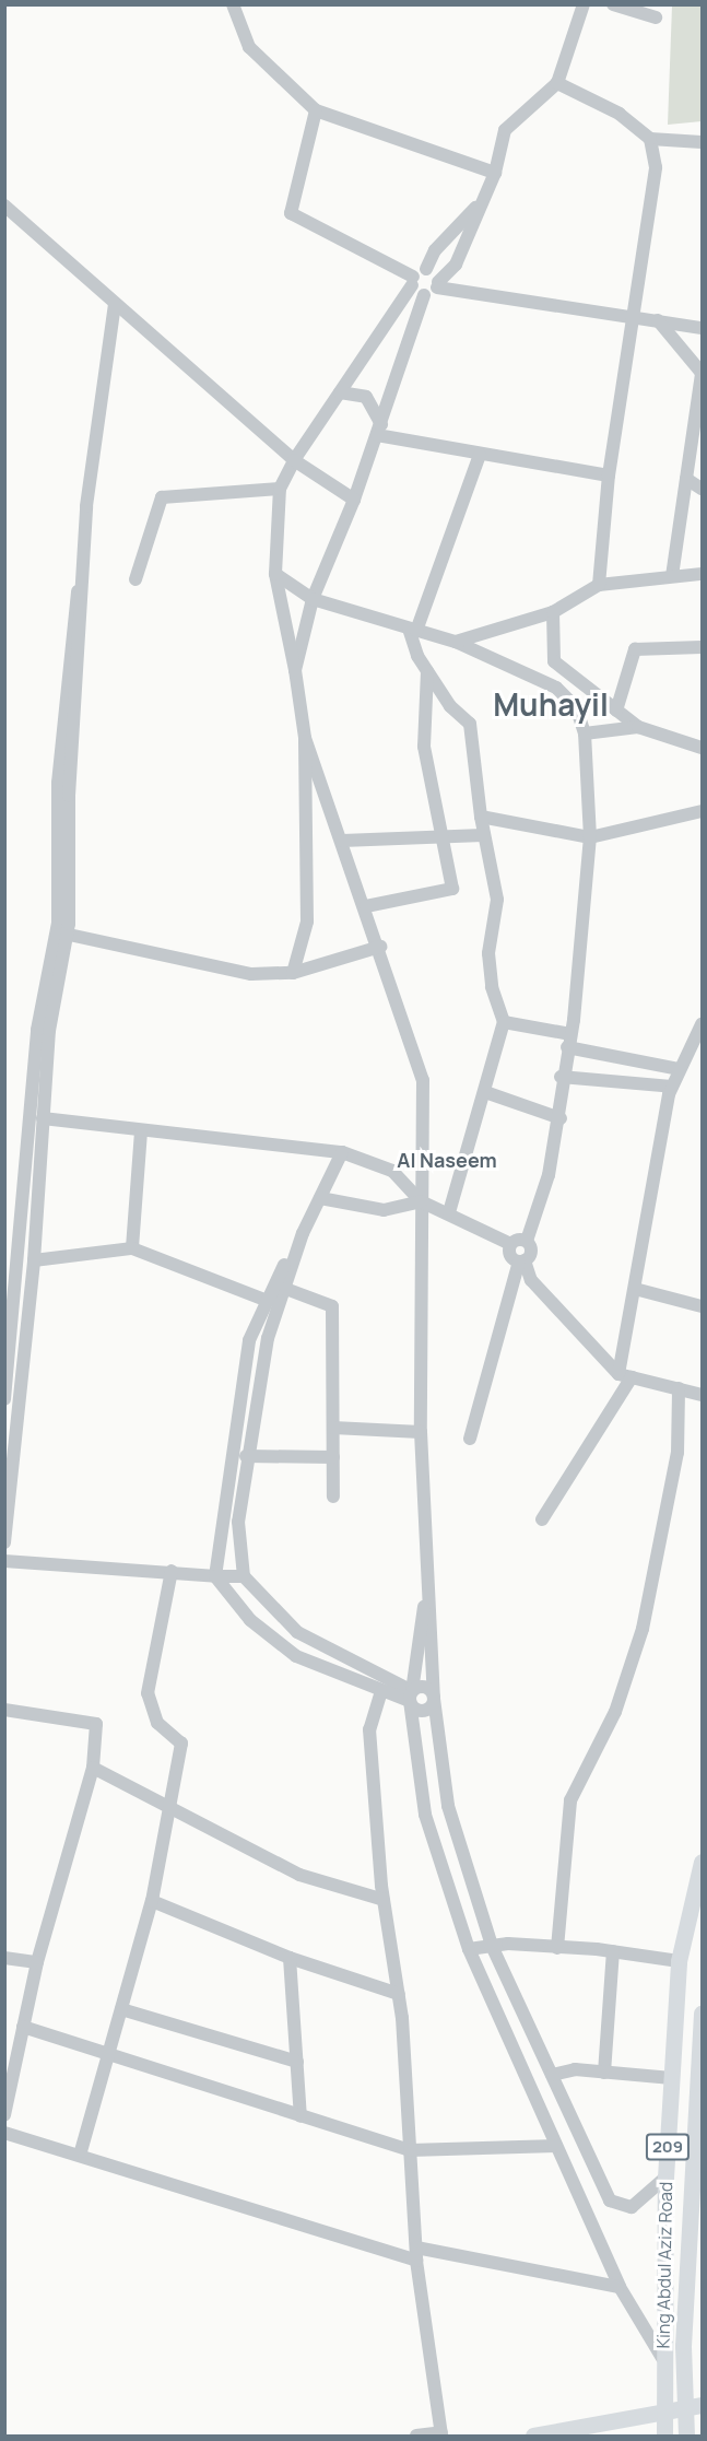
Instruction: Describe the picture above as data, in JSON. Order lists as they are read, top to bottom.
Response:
{
  "streets": {
    "main road": ["209", "King Abdul Aziz Road"]
  },
  "districts": ["Muhayil", "Al Naseem"]
}
